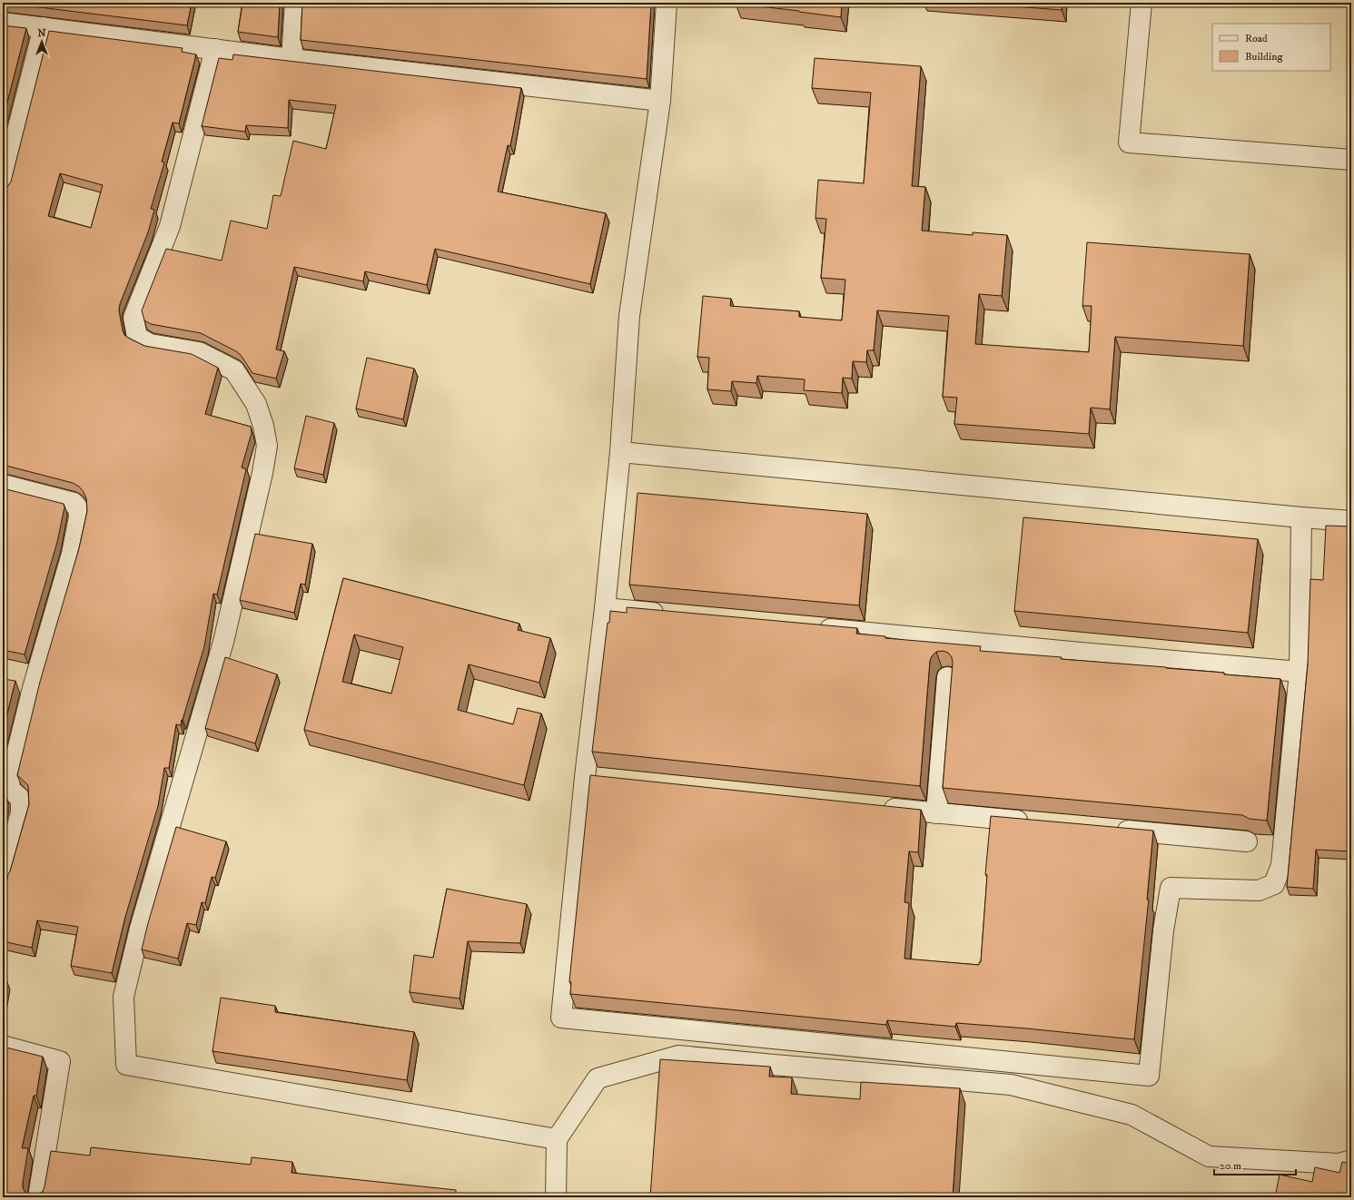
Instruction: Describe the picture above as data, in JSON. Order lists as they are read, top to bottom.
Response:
{
  "legend": ["Road", "Building"],
  "scale_bar": "20 m",
  "north": "top"
}
